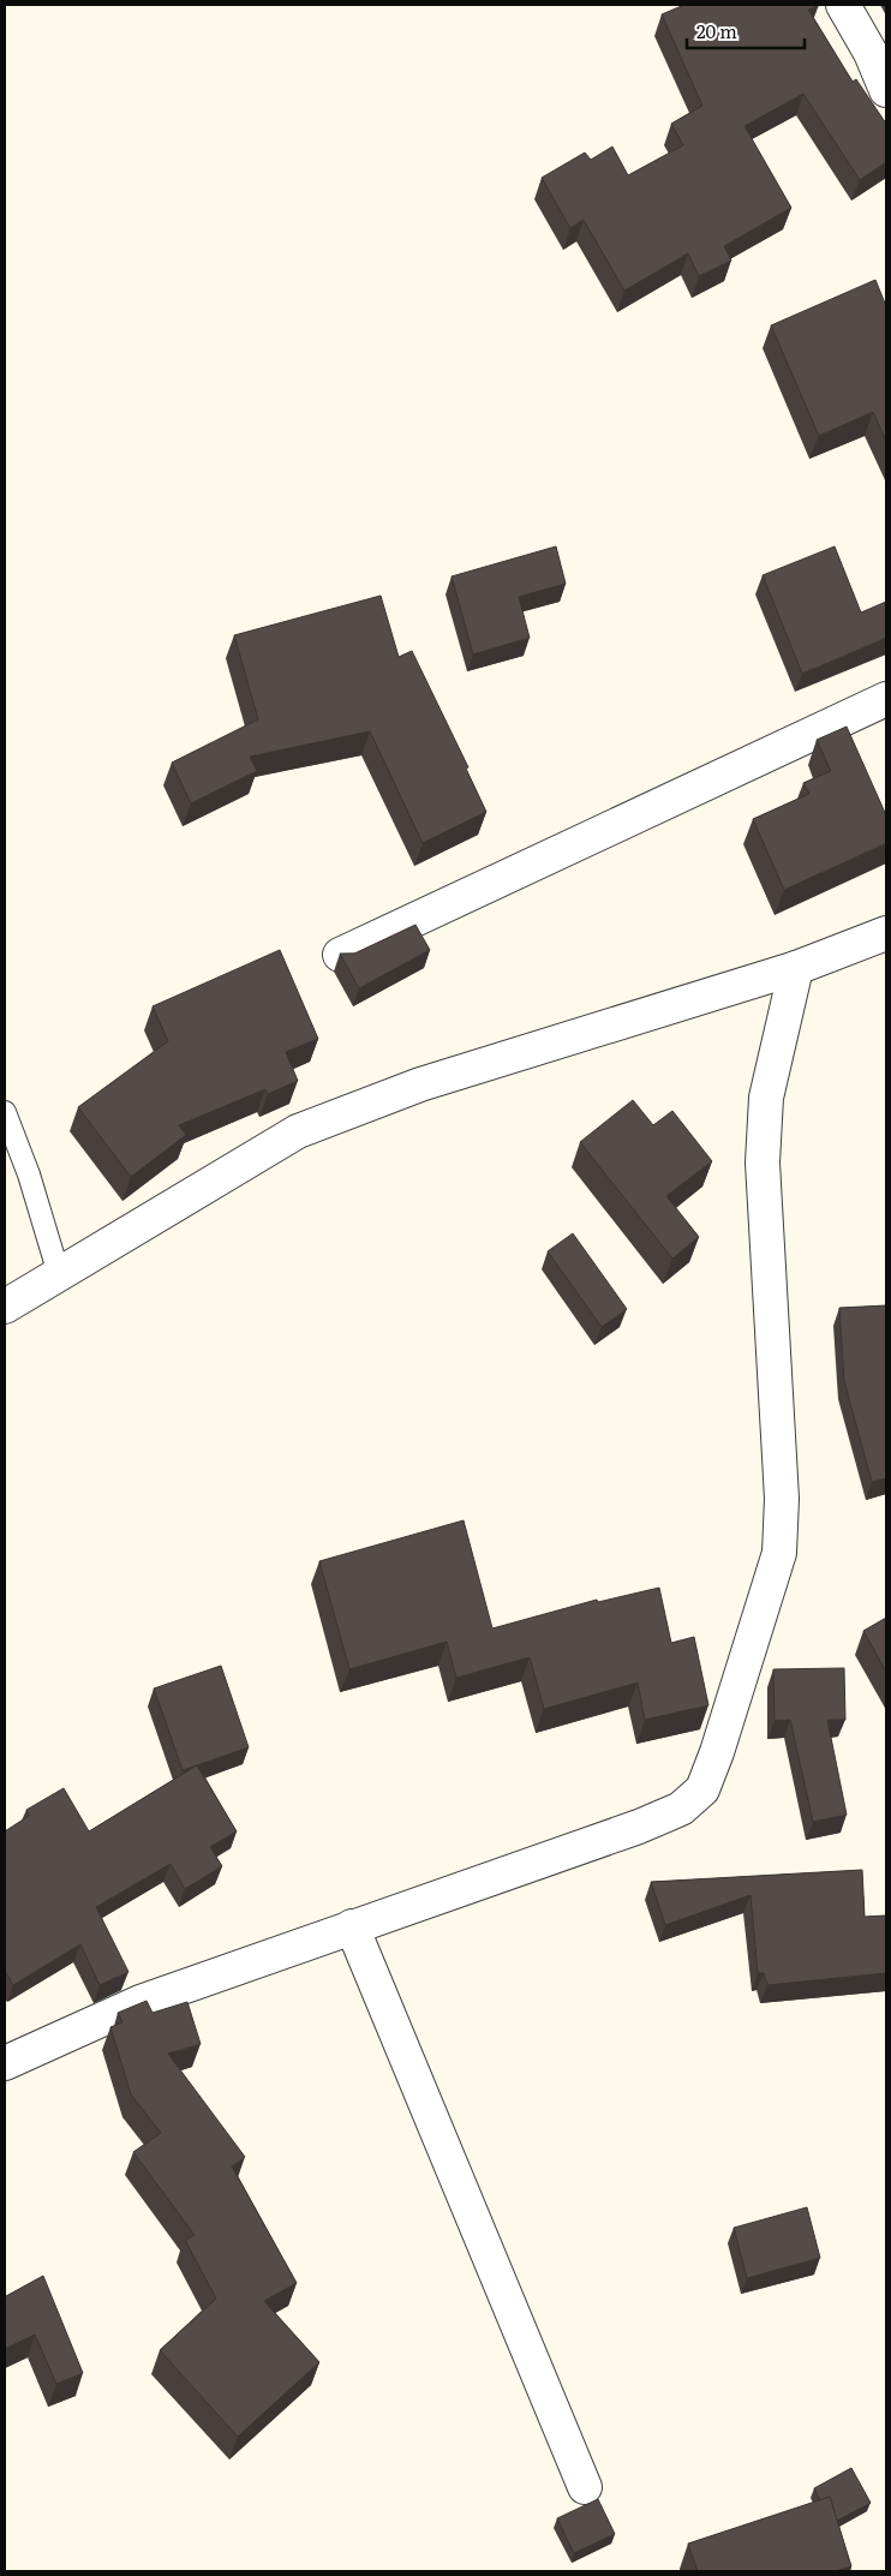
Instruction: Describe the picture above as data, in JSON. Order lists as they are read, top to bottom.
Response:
{
  "scale_bar": "20 m"
}
